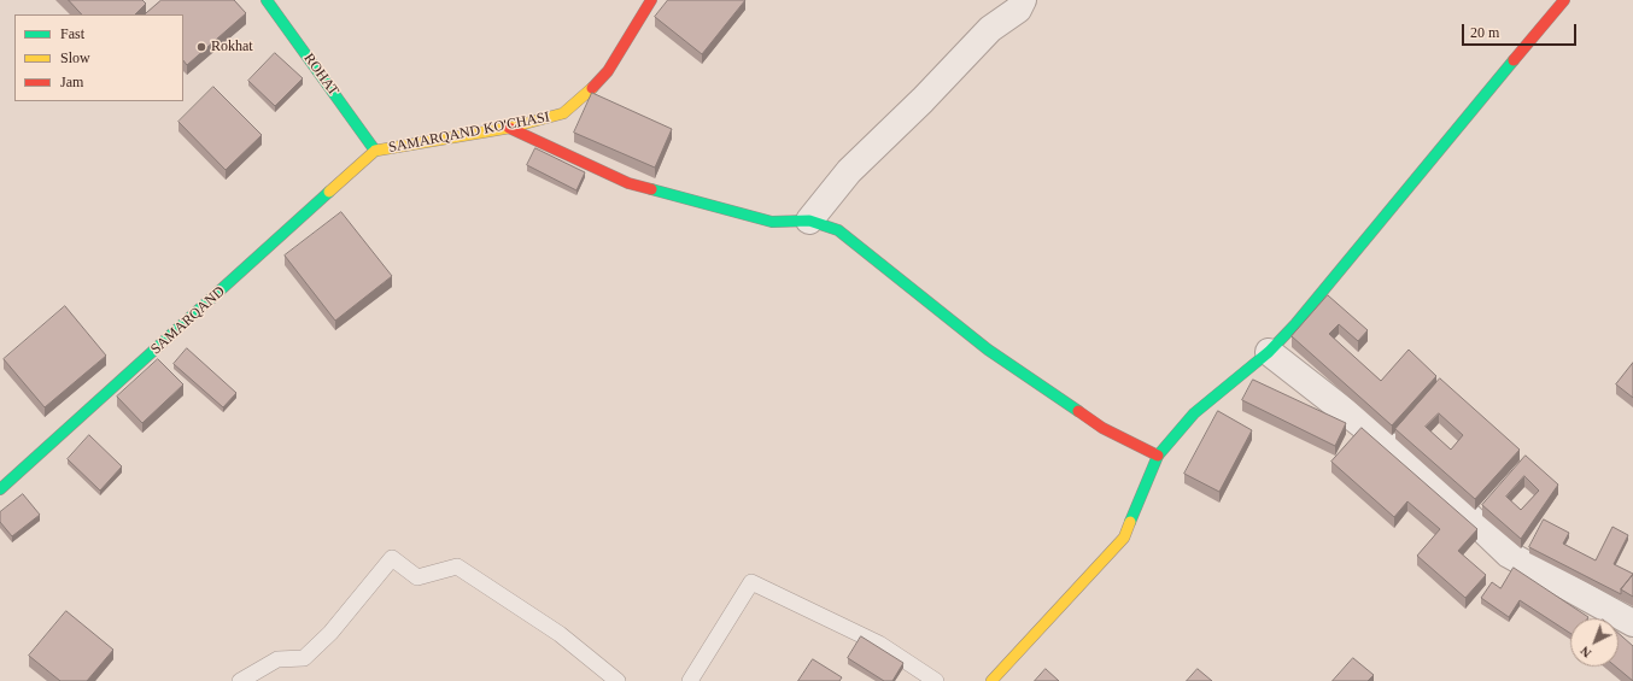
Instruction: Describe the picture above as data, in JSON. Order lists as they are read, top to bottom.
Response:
{
  "streets": {
    "street": ["ROHAT", "SAMARQAND KO'CHASI", "SAMARQAND"]
  },
  "crossings": [
    ["ROHAT", "SAMARQAND KO'CHASI"],
    ["ROHAT", "SAMARQAND"],
    ["SAMARQAND KO'CHASI", "SAMARQAND"]
  ],
  "places": ["Rokhat"],
  "legend": ["Fast", "Slow", "Jam"],
  "scale_bar": "20 m",
  "north": "bottom left"
}
